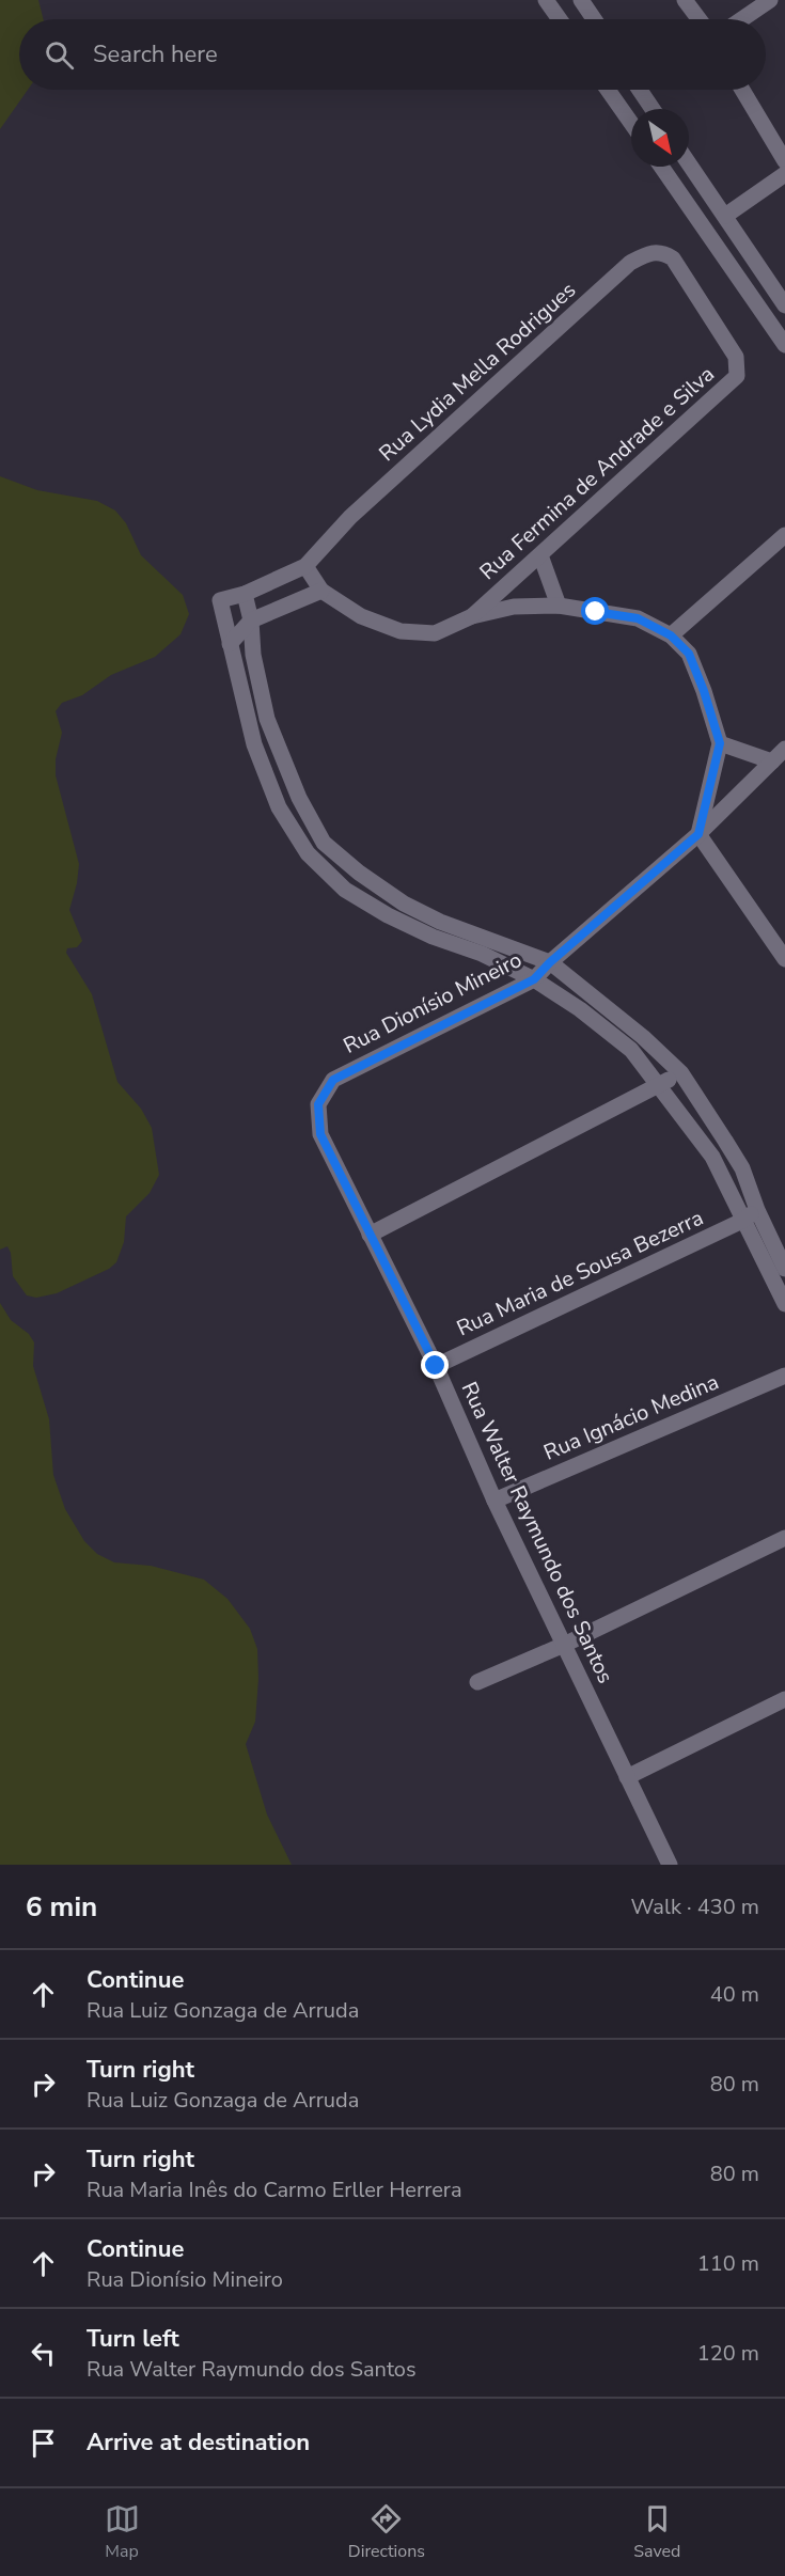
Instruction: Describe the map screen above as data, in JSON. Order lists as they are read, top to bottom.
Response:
{
  "streets": {
    "street": [
      "Rua Lydia Mella Rodrigues",
      "Rua Fermina de Andrade e Silva",
      "Rua Dionísio Mineiro",
      "Rua Maria de Sousa Bezerra",
      "Rua Ignácio Medina",
      "Rua Walter Raymundo dos Santos"
    ]
  },
  "crossings": [
    ["Rua Lydia Mella Rodrigues", "Rua Fermina de Andrade e Silva"],
    ["Rua Dionísio Mineiro", "Rua Walter Raymundo dos Santos"],
    ["Rua Maria de Sousa Bezerra", "Rua Walter Raymundo dos Santos"],
    ["Rua Ignácio Medina", "Rua Walter Raymundo dos Santos"]
  ],
  "north": "bottom right",
  "page": {
    "search": "Search here",
    "heading": ["6 min", "Walk · 430 m"],
    "list": [
      ["Continue", "Rua Luiz Gonzaga de Arruda", "40 m"],
      ["Turn right", "Rua Luiz Gonzaga de Arruda", "80 m"],
      ["Turn right", "Rua Maria Inês do Carmo Erller Herrera", "80 m"],
      ["Continue", "Rua Dionísio Mineiro", "110 m"],
      ["Turn left", "Rua Walter Raymundo dos Santos", "120 m"],
      "Arrive at destination"
    ],
    "nav": ["Map", "Directions", "Saved"]
  }
}
